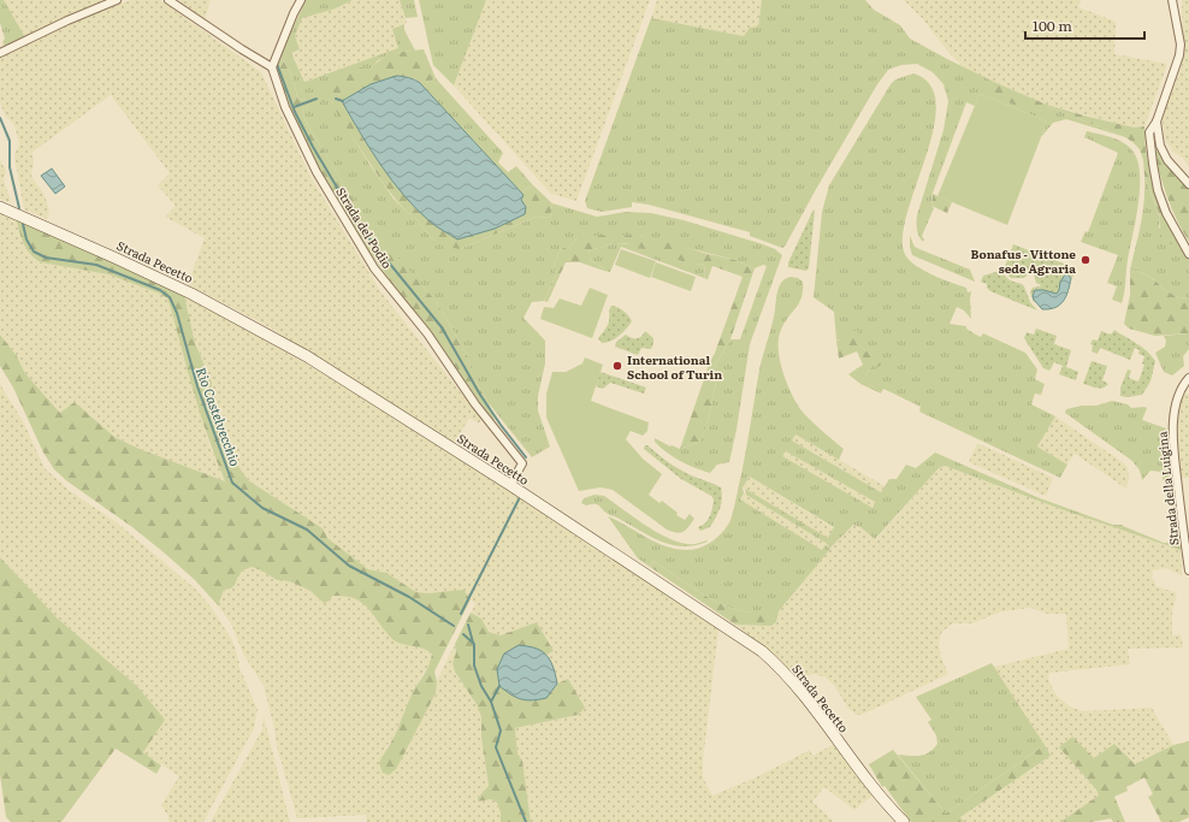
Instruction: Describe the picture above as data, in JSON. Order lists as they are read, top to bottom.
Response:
{
  "streets": {
    "main road": ["Strada Pecetto"],
    "street": ["Strada del Podio", "Strada della Luigina"]
  },
  "crossings": [
    ["Strada del Podio", "Strada Pecetto"]
  ],
  "water": ["Rio Castelvecchio"],
  "places": ["Bonafus - Vittone sede Agraria", "International School of Turin"],
  "scale_bar": "100 m"
}
